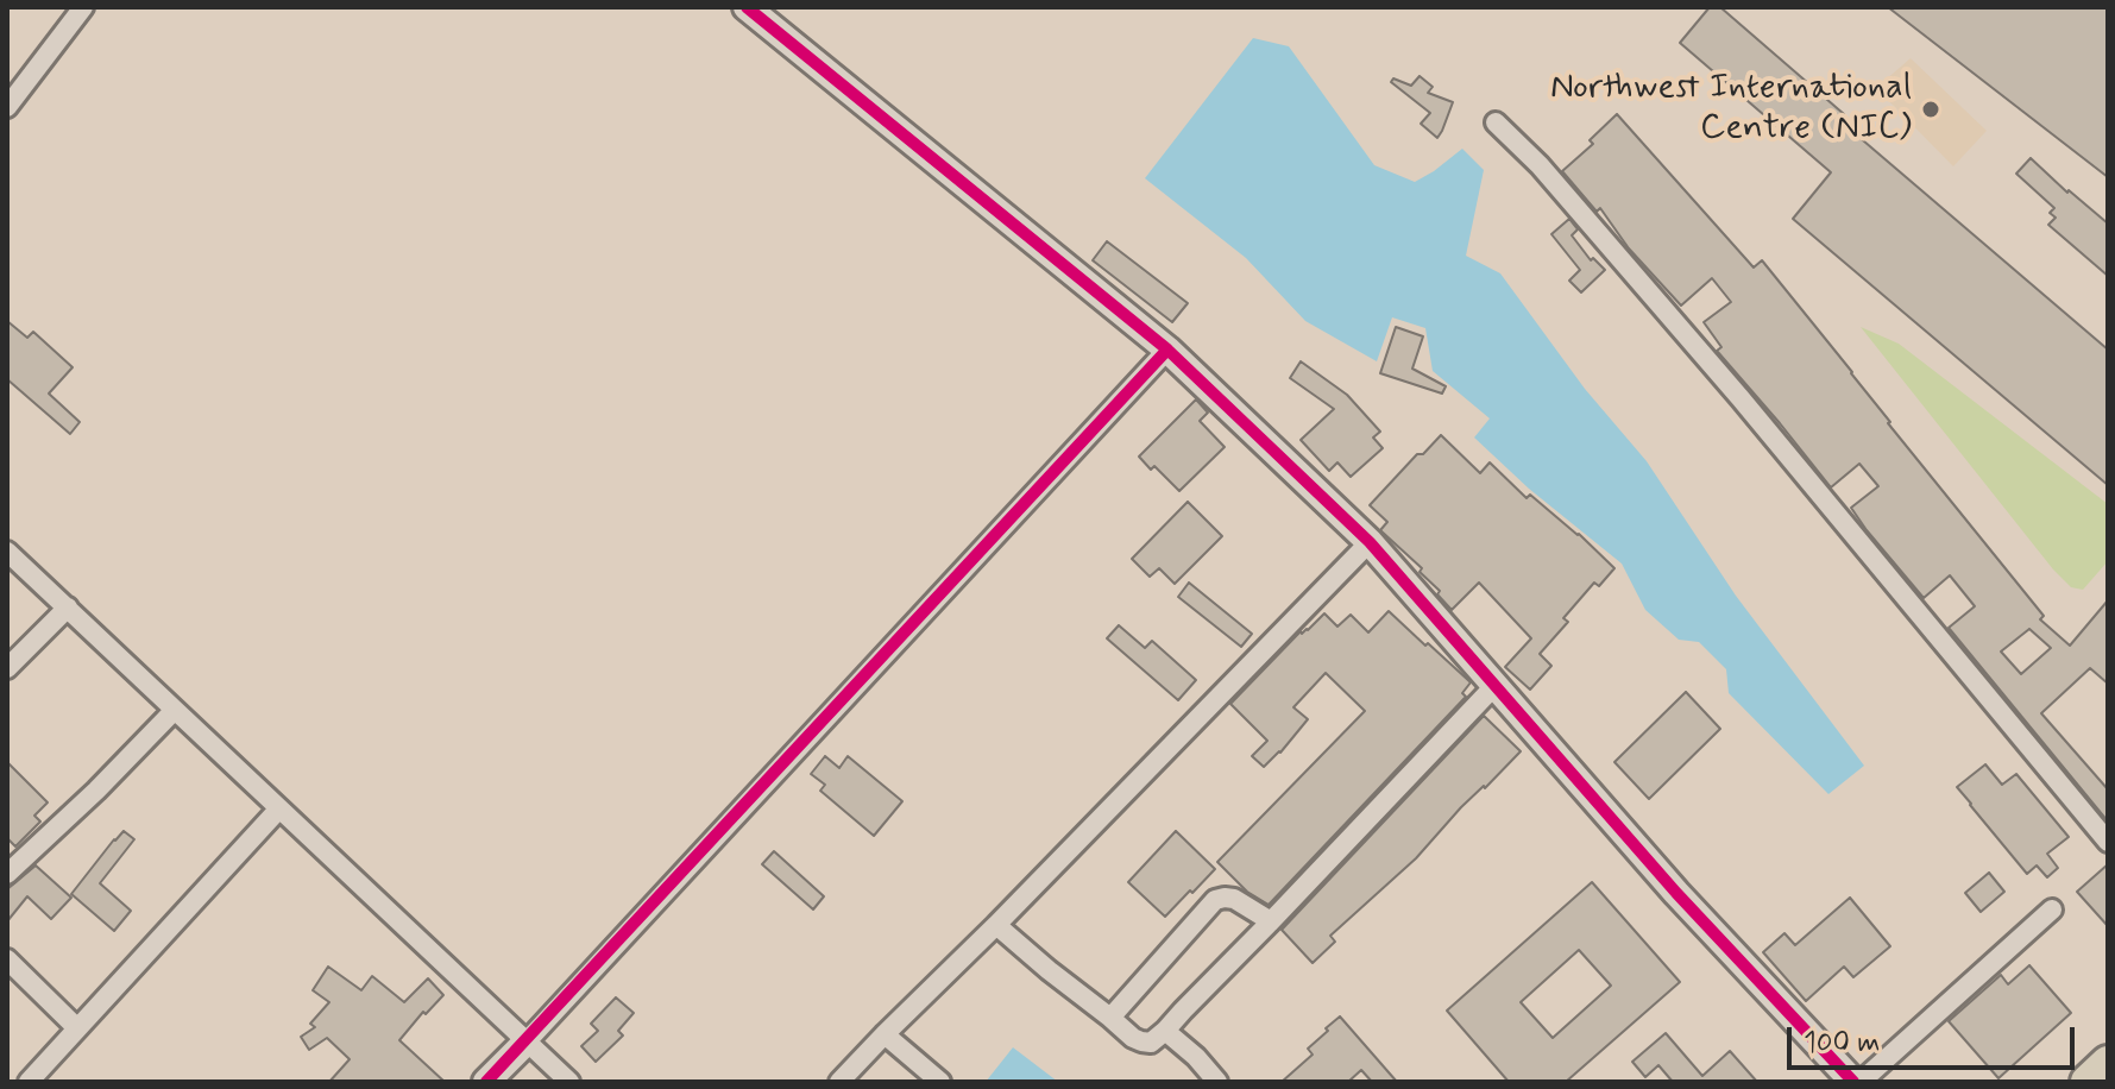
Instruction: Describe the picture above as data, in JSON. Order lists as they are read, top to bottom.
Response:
{
  "places": ["Northwest International Centre (NIC)"],
  "scale_bar": "100 m"
}
